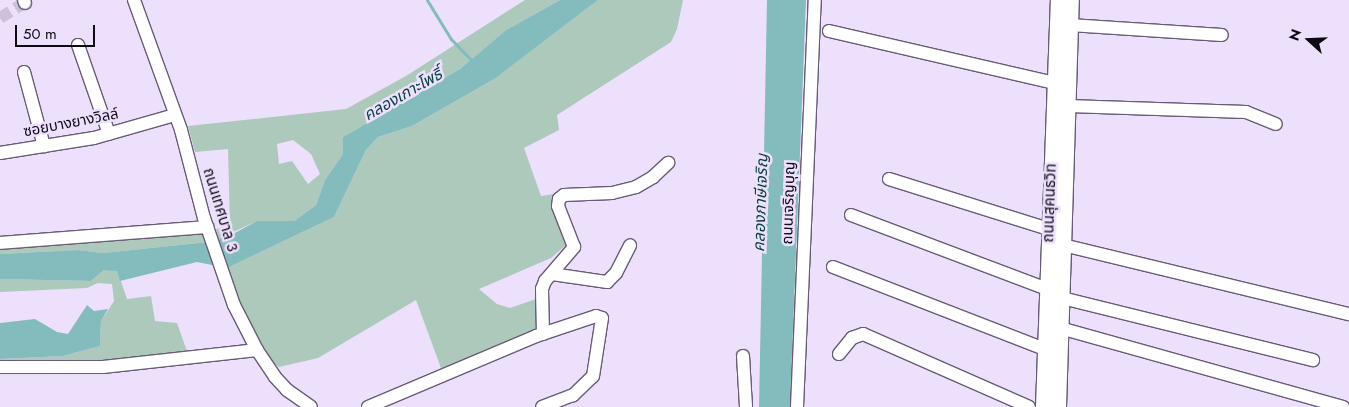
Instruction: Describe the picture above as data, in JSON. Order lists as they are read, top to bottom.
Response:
{
  "streets": {
    "main road": ["ถนนสุคนธวิท"],
    "street": ["ซอยบางยางวิลล์", "ถนนเจริญบุญ", "ถนนเทศบาล 3"]
  },
  "crossings": [
    ["ซอยบางยางวิลล์", "ถนนเทศบาล 3"]
  ],
  "water": ["คลองเกาะโพธิ์", "คลองภาษีเจริญ"],
  "scale_bar": "50 m",
  "north": "left"
}
